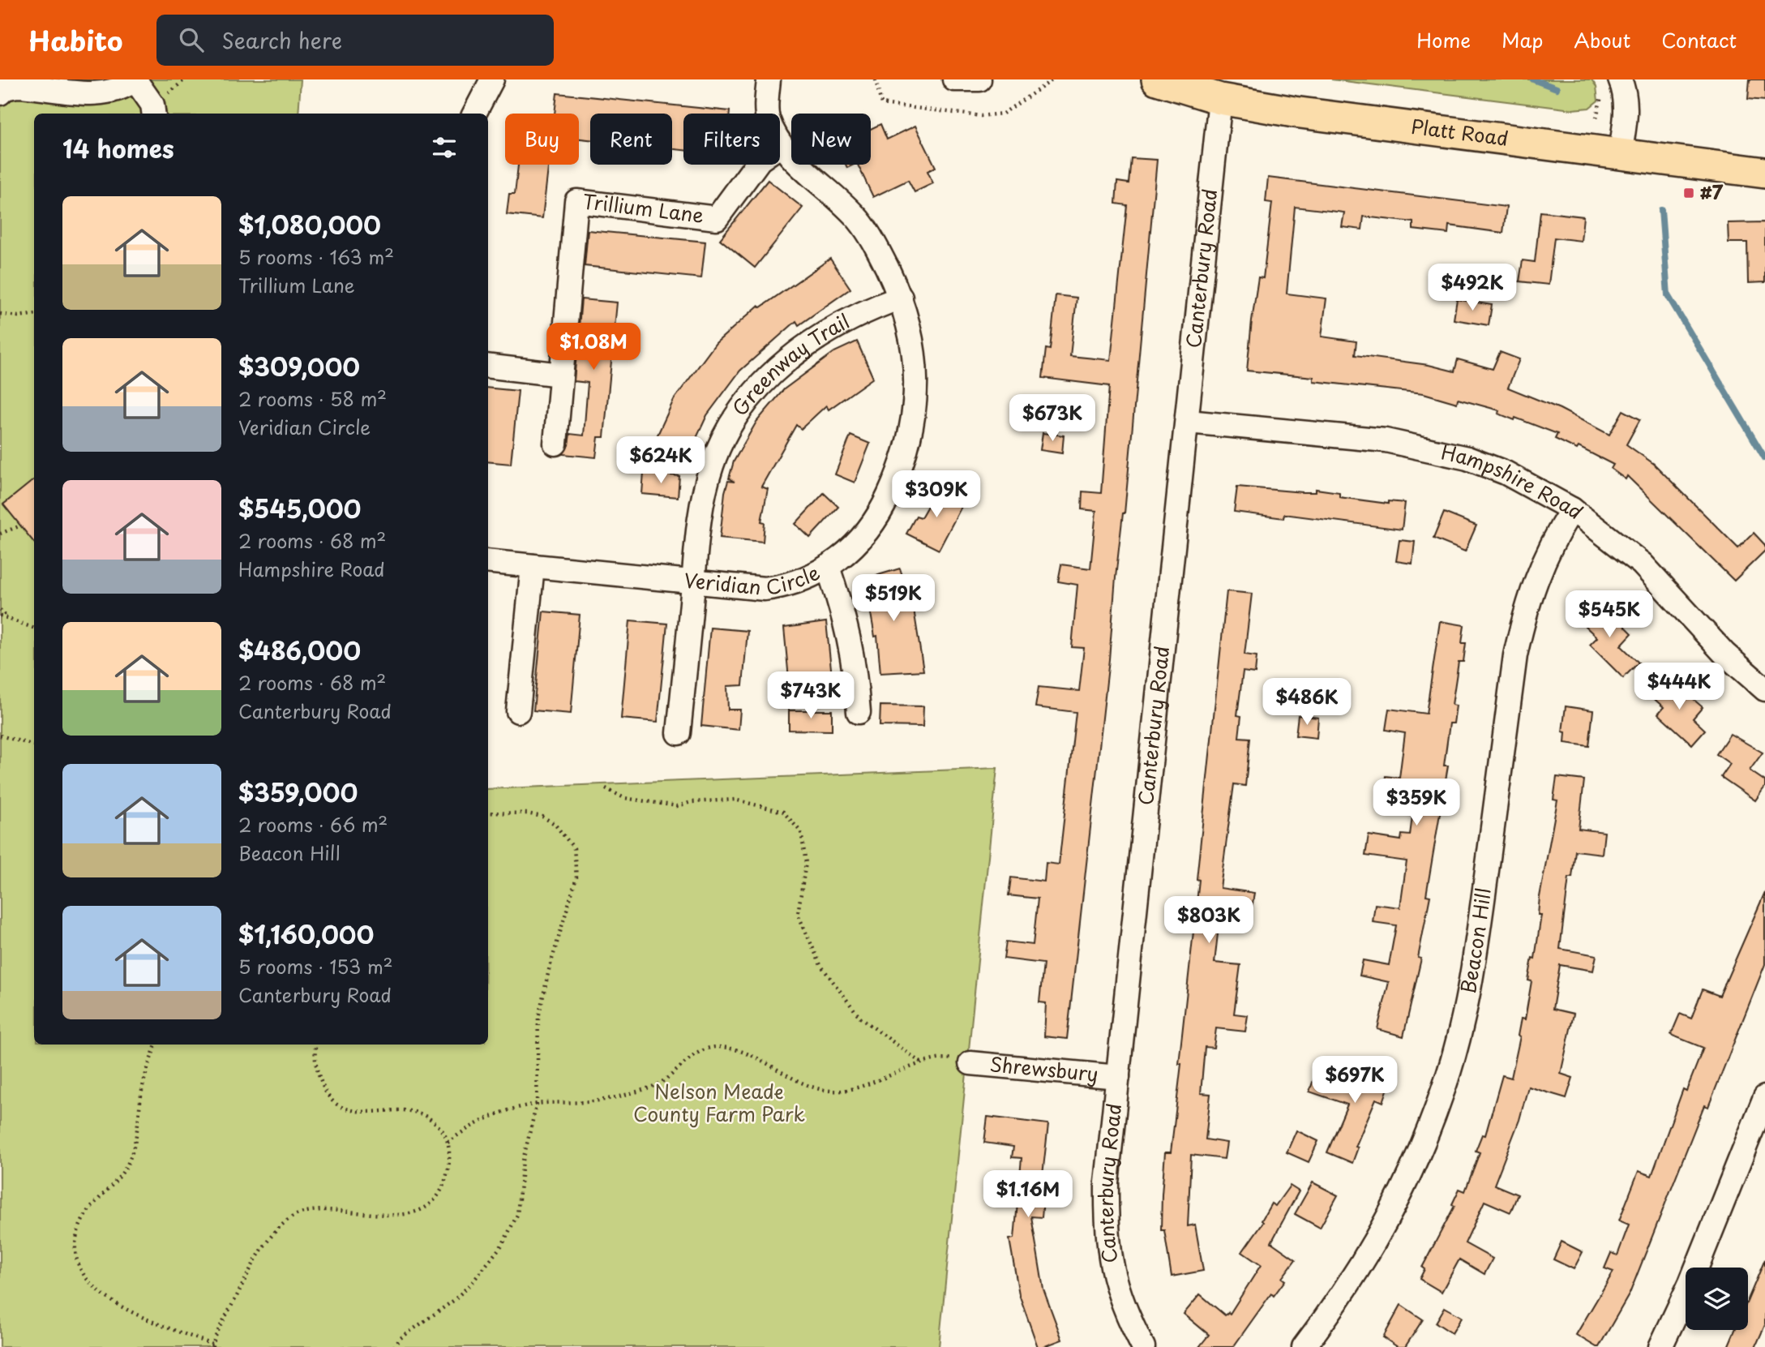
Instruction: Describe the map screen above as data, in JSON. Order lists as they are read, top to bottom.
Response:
{
  "streets": {
    "main road": ["Platt Road"],
    "street": [
      "Trillium Lane",
      "Canterbury Road",
      "Greenway Trail",
      "Hampshire Road",
      "Veridian Circle",
      "Beacon Hill",
      "Shrewsbury"
    ]
  },
  "crossings": [
    ["Platt Road", "Canterbury Road"],
    ["Trillium Lane", "Veridian Circle"],
    ["Canterbury Road", "Hampshire Road"],
    ["Canterbury Road", "Shrewsbury"],
    ["Greenway Trail", "Veridian Circle"],
    ["Hampshire Road", "Beacon Hill"]
  ],
  "parks": ["Nelson Meade County Farm Park"],
  "places": {
    "transit": ["#7"]
  },
  "page": {
    "header": "Habito",
    "search": "Search here",
    "nav": [
      "Home",
      "Map",
      "About",
      "Contact"
    ],
    "chip": [
      "Buy",
      "Rent",
      "Filters",
      "New"
    ],
    "heading": "14 homes",
    "list": [
      {
        "name": "$1,080,000",
        "note": "5 rooms · 163 m² · Trillium Lane"
      },
      {
        "name": "$309,000",
        "note": "2 rooms · 58 m² · Veridian Circle"
      },
      {
        "name": "$545,000",
        "note": "2 rooms · 68 m² · Hampshire Road"
      },
      {
        "name": "$486,000",
        "note": "2 rooms · 68 m² · Canterbury Road"
      },
      {
        "name": "$359,000",
        "note": "2 rooms · 66 m² · Beacon Hill"
      },
      {
        "name": "$1,160,000",
        "note": "5 rooms · 153 m² · Canterbury Road"
      }
    ],
    "price": [
      "$492K",
      "$1.08M",
      "$673K",
      "$624K",
      "$309K",
      "$519K",
      "$545K",
      "$444K",
      "$743K",
      "$486K",
      "$359K",
      "$803K",
      "$697K",
      "$1.16M"
    ]
  }
}
